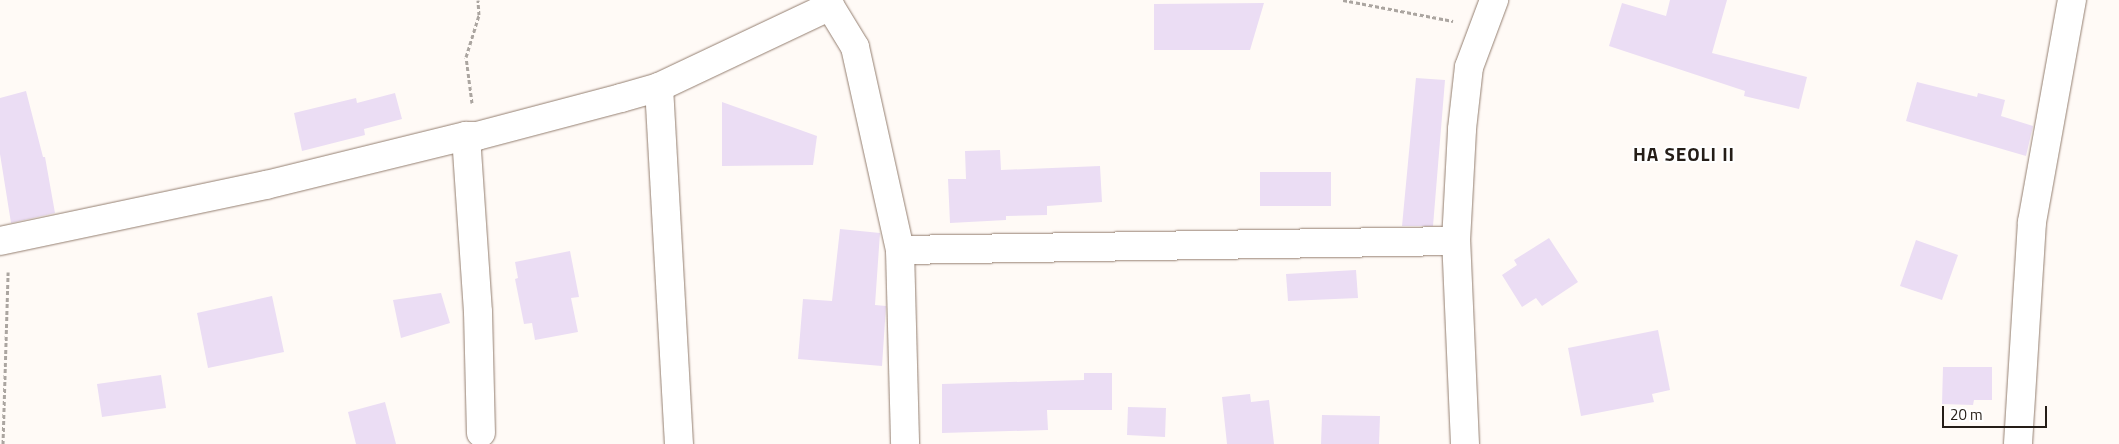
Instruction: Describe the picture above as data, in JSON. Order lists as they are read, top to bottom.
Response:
{
  "districts": ["HA SEOLI II"],
  "scale_bar": "20 m"
}
